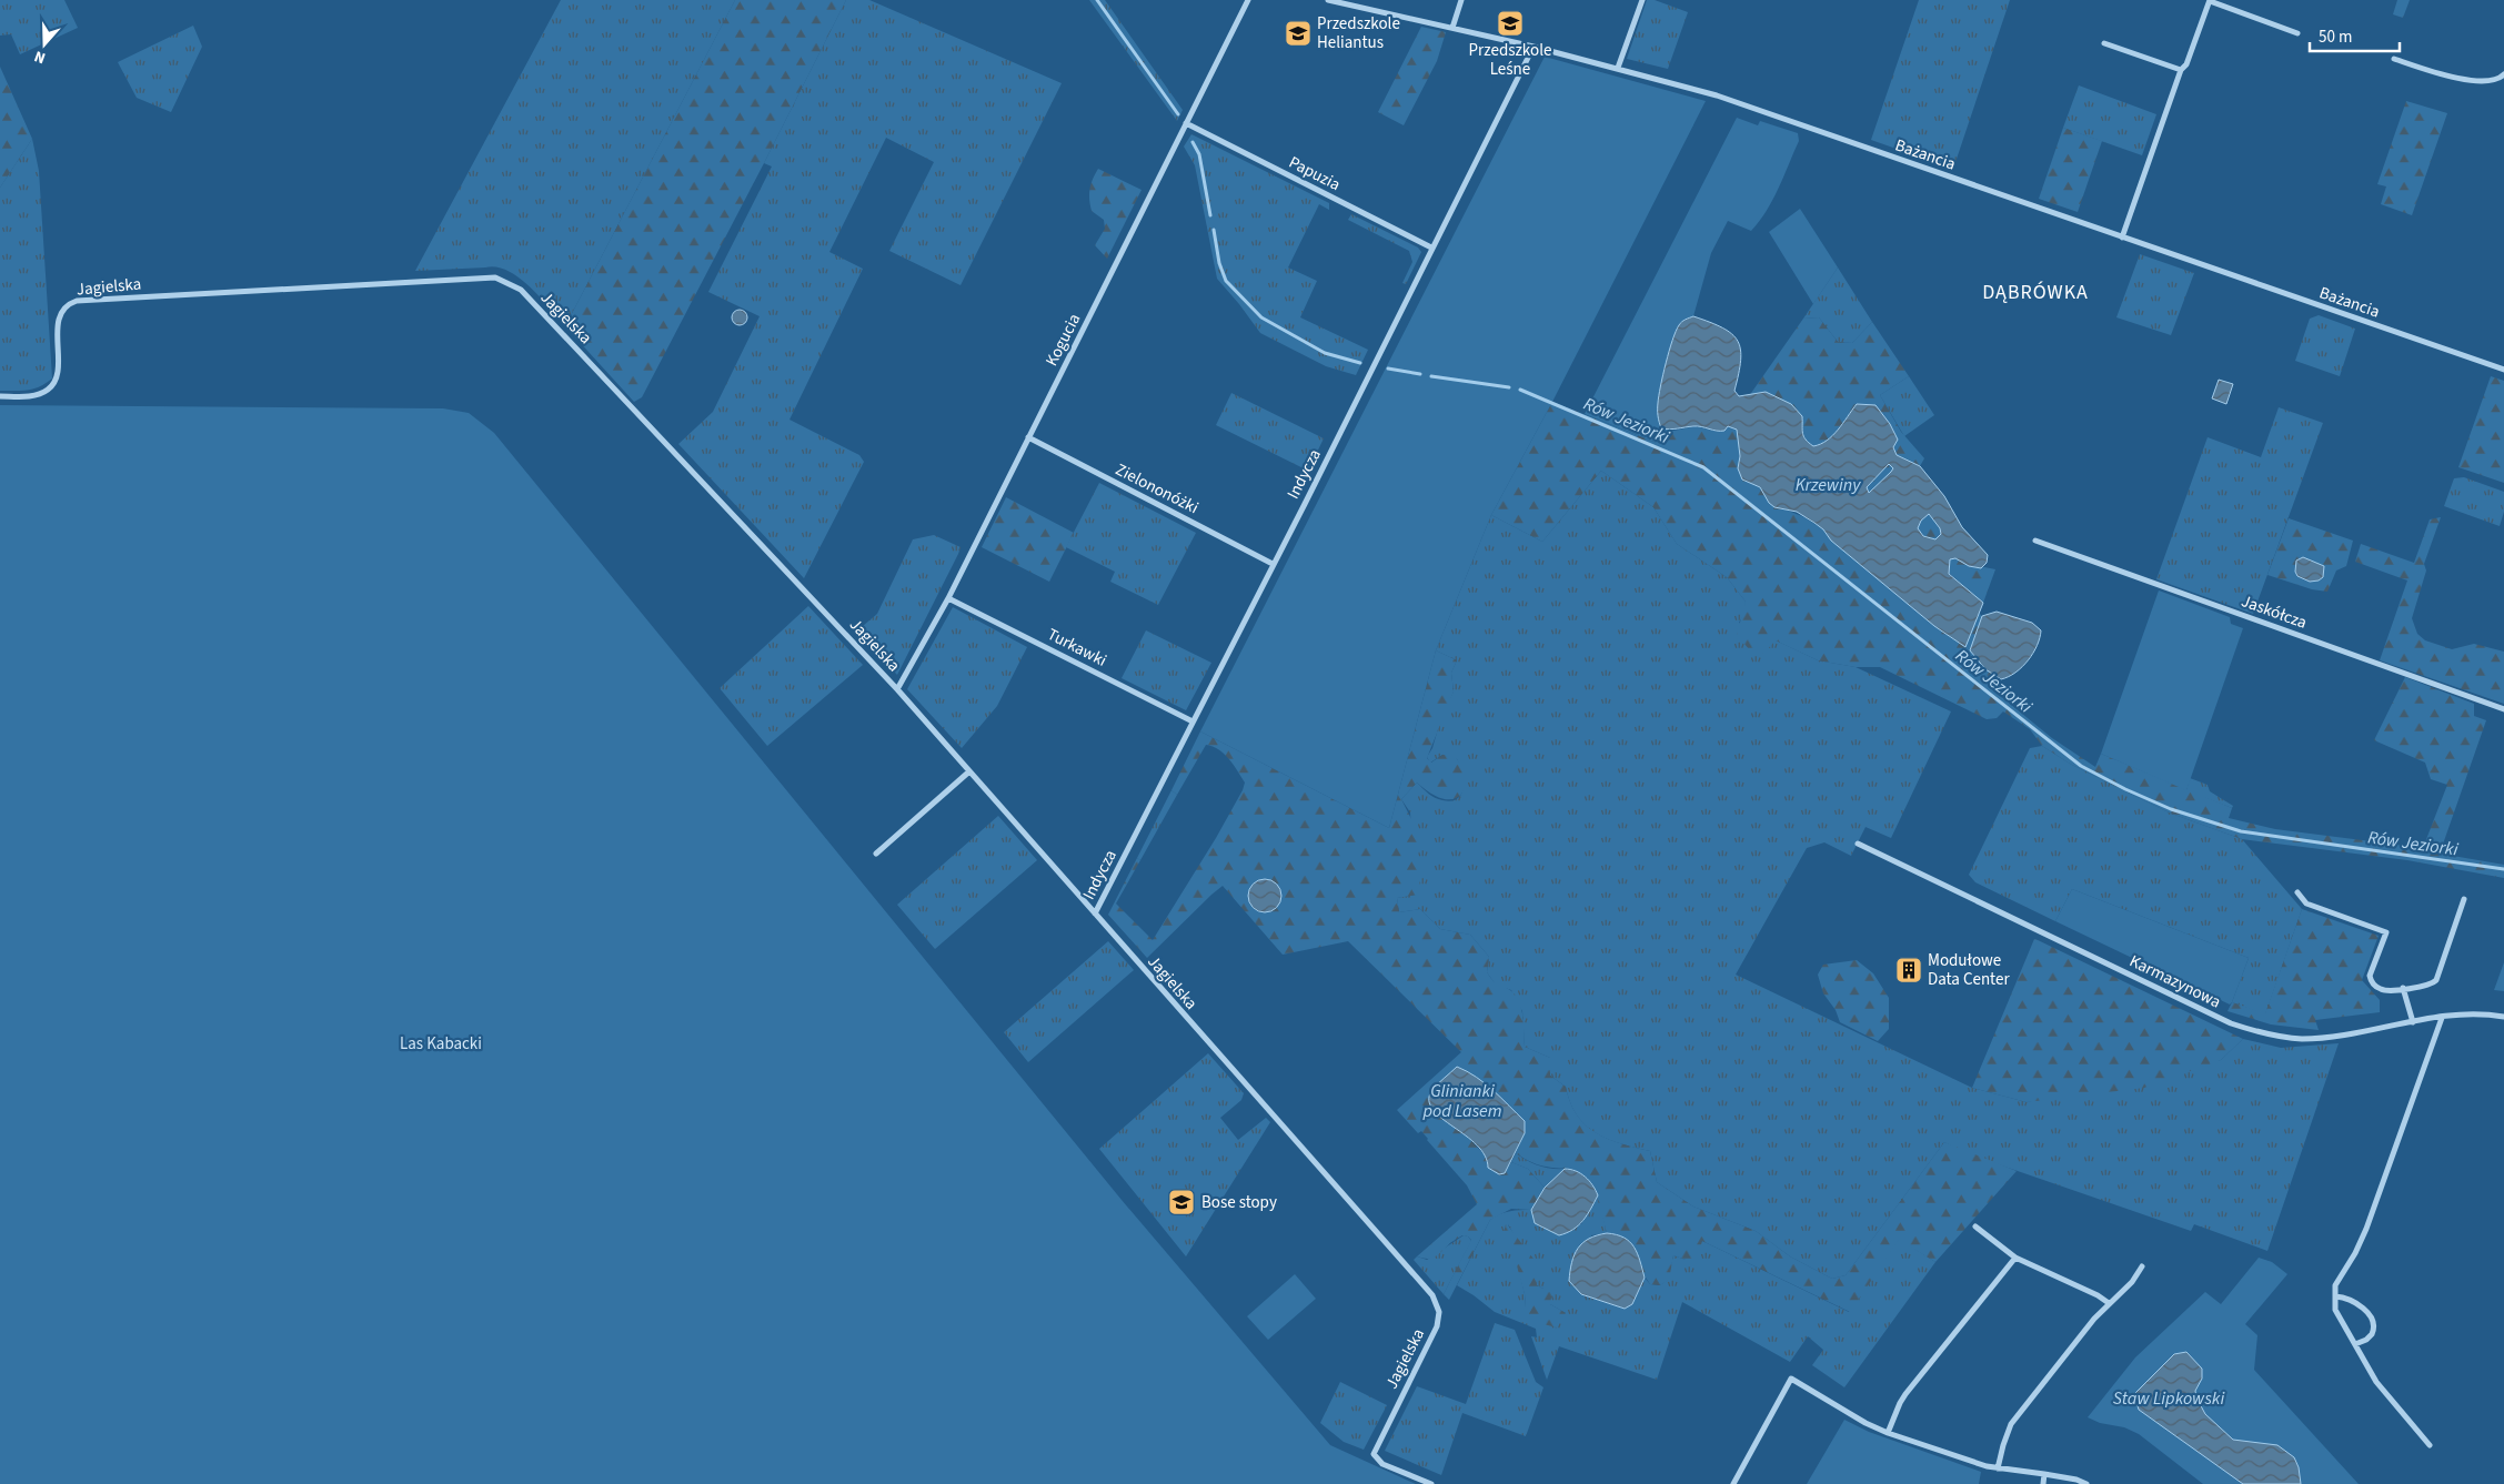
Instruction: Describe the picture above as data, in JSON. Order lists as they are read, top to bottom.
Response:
{
  "streets": {
    "street": [
      "Bażancia",
      "Papuzia",
      "Jagielska",
      "Kogucia",
      "Indycza",
      "Zielononóżki",
      "Jaskółcza",
      "Turkawki",
      "Karmazynowa"
    ]
  },
  "crossings": [
    ["Bażancia", "Indycza"],
    ["Papuzia", "Kogucia"],
    ["Papuzia", "Indycza"],
    ["Jagielska", "Kogucia"],
    ["Jagielska", "Indycza"],
    ["Kogucia", "Zielononóżki"],
    ["Kogucia", "Turkawki"],
    ["Indycza", "Zielononóżki"],
    ["Indycza", "Turkawki"]
  ],
  "districts": ["DĄBRÓWKA"],
  "water": [
    "Rów Jeziorki",
    "Krzewiny",
    "Glinianki pod Lasem",
    "Staw Lipkowski"
  ],
  "parks": ["Las Kabacki"],
  "places": {
    "school or university": ["Przedszkole Leśne", "Przedszkole Heliantus", "Bose stopy"],
    "building": ["Modułowe Data Center"]
  },
  "scale_bar": "50 m",
  "north": "bottom"
}
